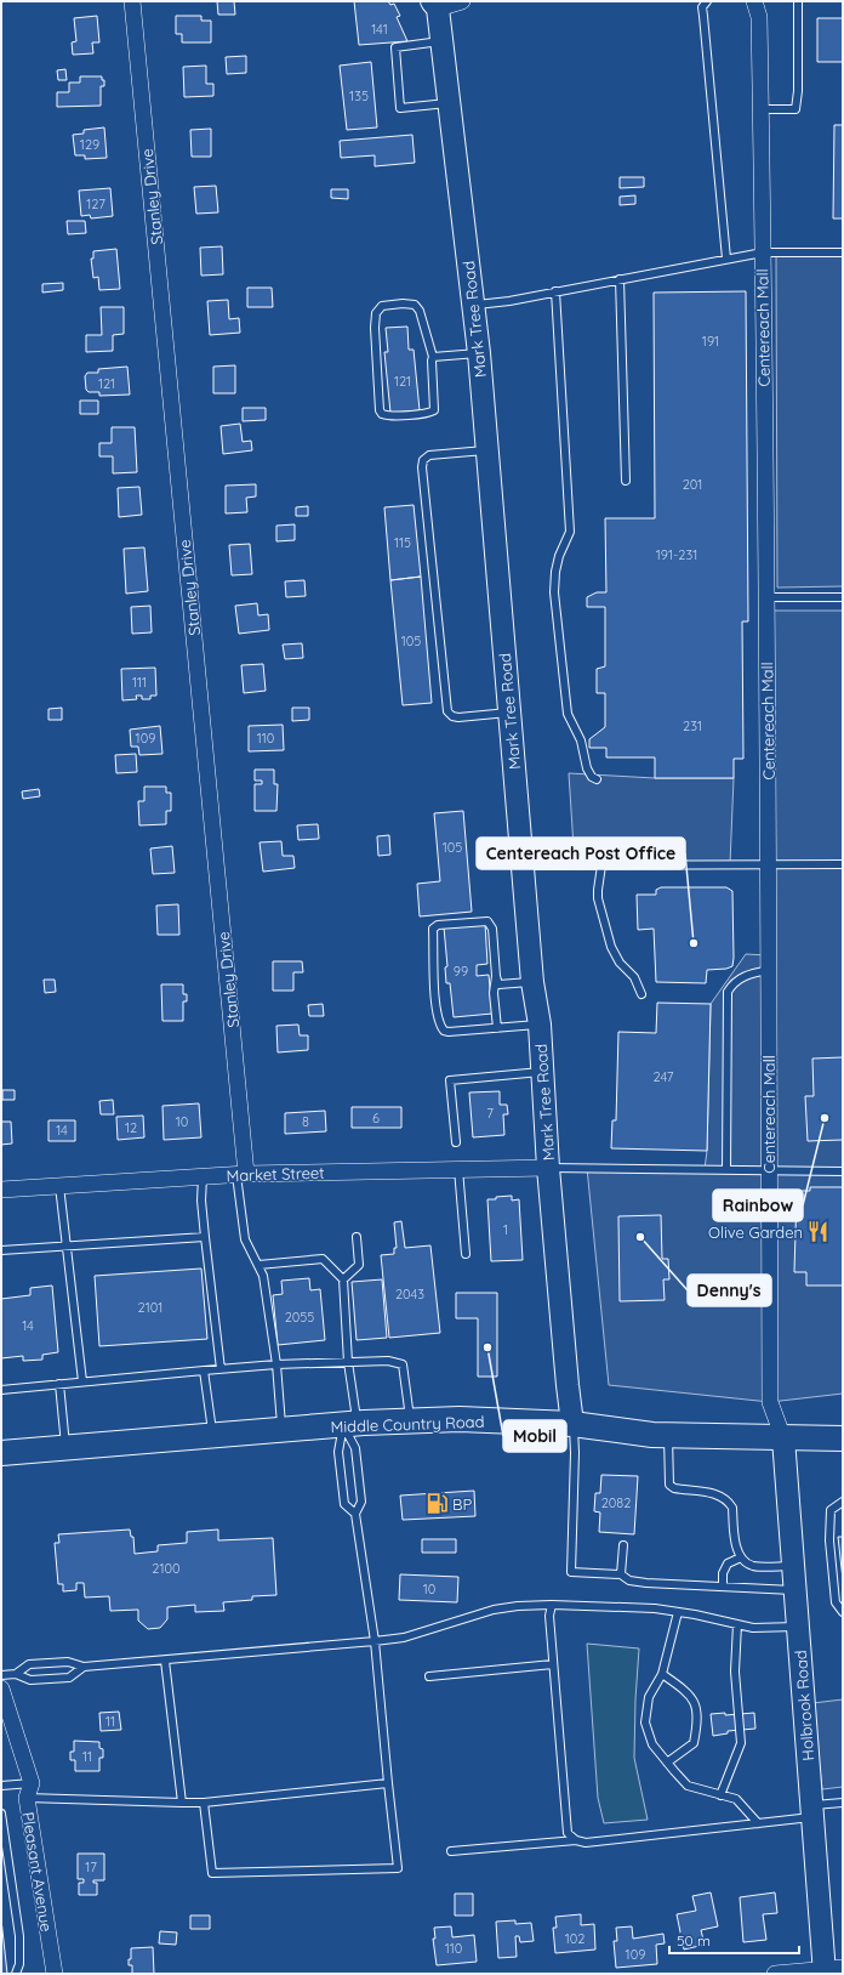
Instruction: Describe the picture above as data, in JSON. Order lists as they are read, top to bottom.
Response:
{
  "streets": {
    "main road": ["Middle Country Road"],
    "street": [
      "Stanley Drive",
      "Mark Tree Road",
      "Centereach Mall",
      "Market Street",
      "Holbrook Road",
      "Pleasant Avenue"
    ]
  },
  "crossings": [
    ["Stanley Drive", "Market Street"],
    ["Mark Tree Road", "Market Street"],
    ["Mark Tree Road", "Middle Country Road"],
    ["Centereach Mall", "Middle Country Road"],
    ["Centereach Mall", "Holbrook Road"],
    ["Middle Country Road", "Holbrook Road"]
  ],
  "places": {
    "other": [
      "Centereach Post Office",
      "Rainbow",
      "Denny's",
      "Mobil"
    ],
    "restaurant": ["Olive Garden"],
    "fuel station": ["BP"]
  },
  "house_numbers": [
    "141",
    "135",
    "129",
    "127",
    "191",
    "121",
    "121",
    "201",
    "115",
    "191-231",
    "105",
    "111",
    "231",
    "109",
    "110",
    "105",
    "99",
    "247",
    "7",
    "6",
    "10",
    "8",
    "12",
    "14",
    "1",
    "2043",
    "2101",
    "2055",
    "14",
    "2082",
    "2100",
    "10",
    "11",
    "11",
    "17",
    "102",
    "110",
    "109"
  ],
  "scale_bar": "50 m"
}
